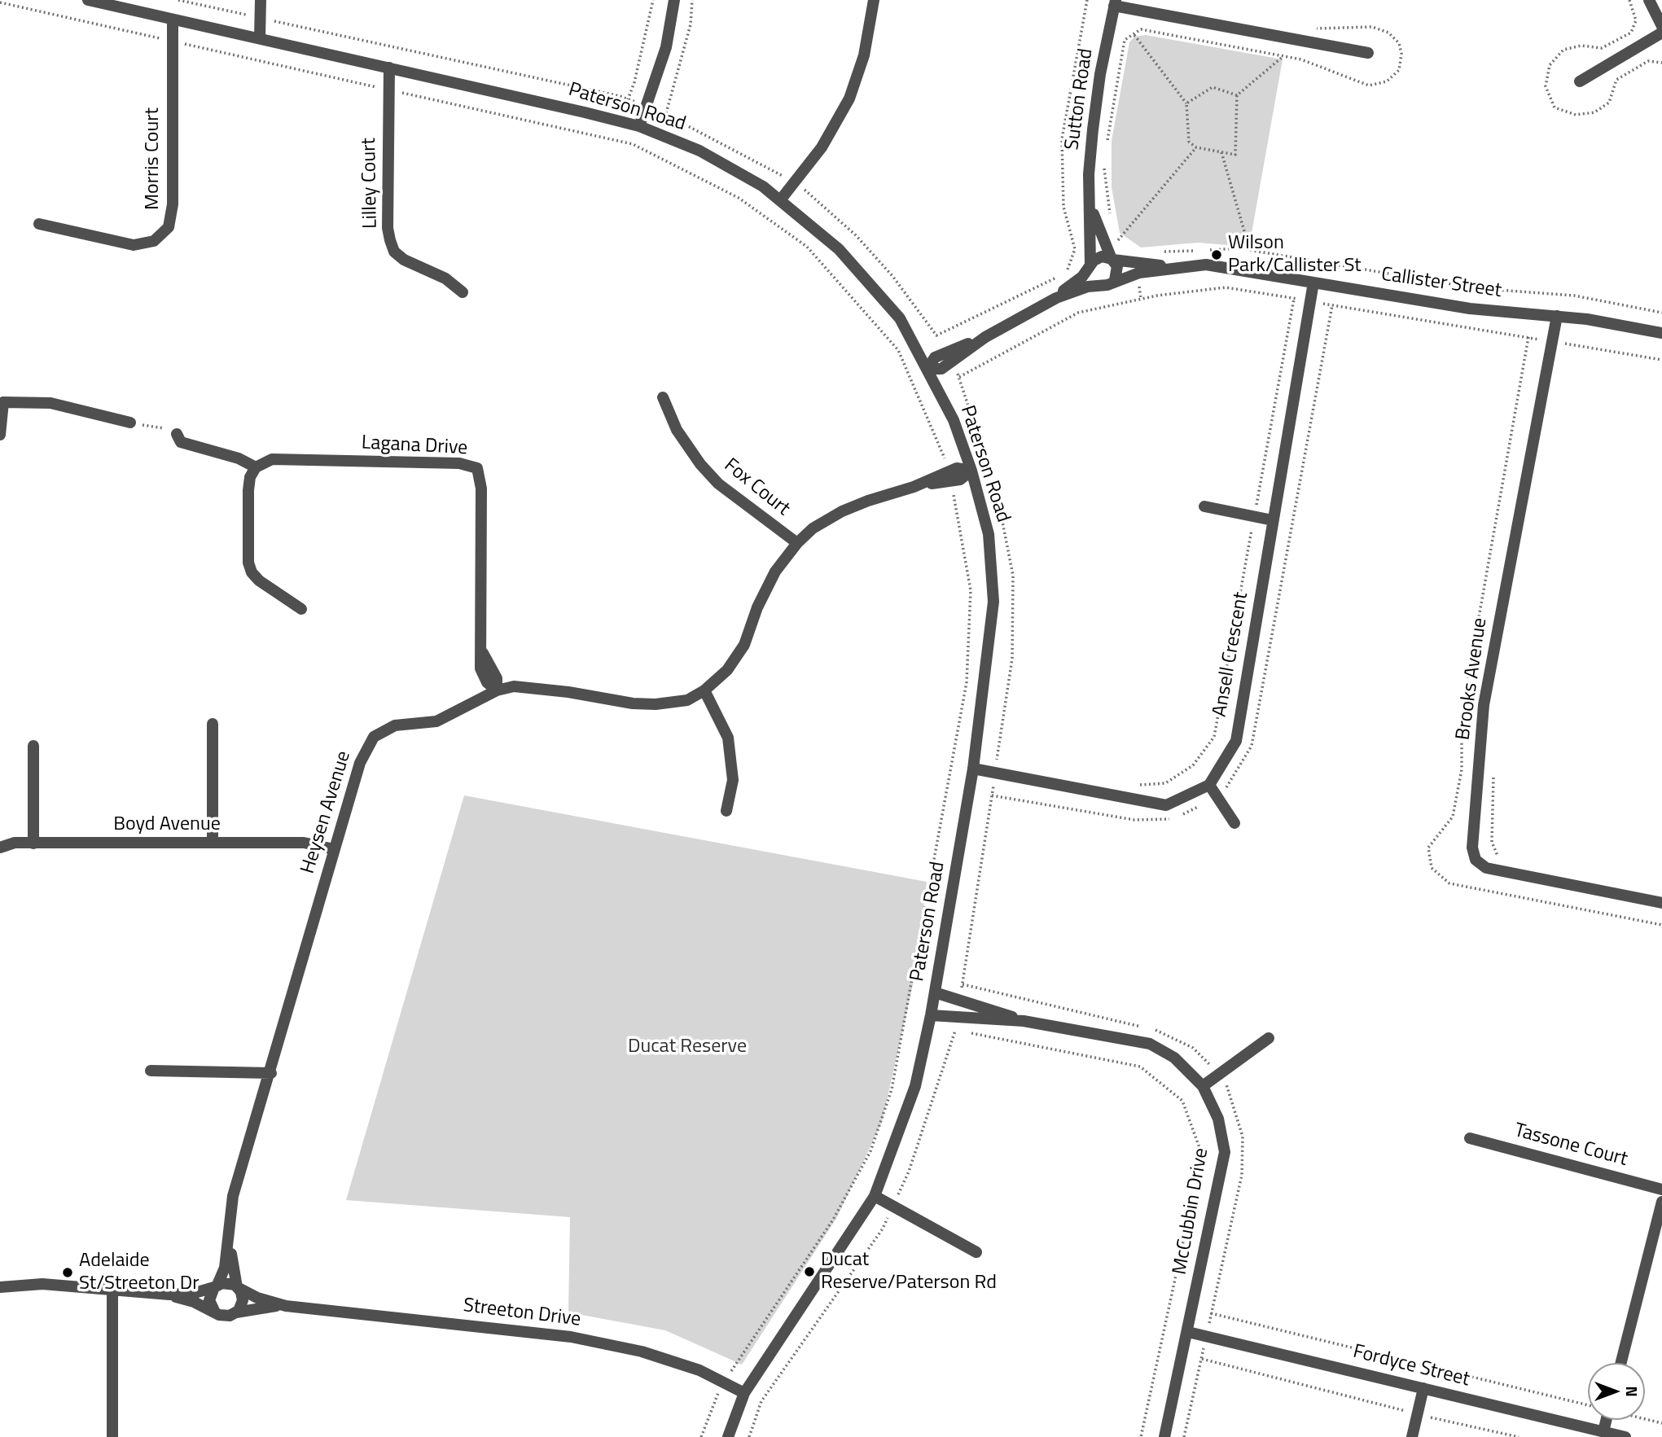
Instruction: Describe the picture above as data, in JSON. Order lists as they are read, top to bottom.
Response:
{
  "streets": {
    "street": [
      "Sutton Road",
      "Paterson Road",
      "Morris Court",
      "Lilley Court",
      "Callister Street",
      "Lagana Drive",
      "Fox Court",
      "Ansell Crescent",
      "Brooks Avenue",
      "Heysen Avenue",
      "Boyd Avenue",
      "Tassone Court",
      "McCubbin Drive",
      "Streeton Drive",
      "Fordyce Street"
    ]
  },
  "crossings": [
    ["Sutton Road", "Callister Street"],
    ["Paterson Road", "Morris Court"],
    ["Paterson Road", "Lilley Court"],
    ["Paterson Road", "Callister Street"],
    ["Paterson Road", "Heysen Avenue"],
    ["Paterson Road", "McCubbin Drive"],
    ["Paterson Road", "Streeton Drive"],
    ["Callister Street", "Ansell Crescent"],
    ["Callister Street", "Brooks Avenue"],
    ["Lagana Drive", "Heysen Avenue"],
    ["Fox Court", "Heysen Avenue"],
    ["Heysen Avenue", "Boyd Avenue"],
    ["Heysen Avenue", "Streeton Drive"],
    ["McCubbin Drive", "Fordyce Street"]
  ],
  "parks": ["Ducat Reserve"],
  "places": ["Wilson Park/Callister St", "Ducat Reserve/Paterson Rd", "Adelaide St/Streeton Dr"],
  "north": "right"
}
